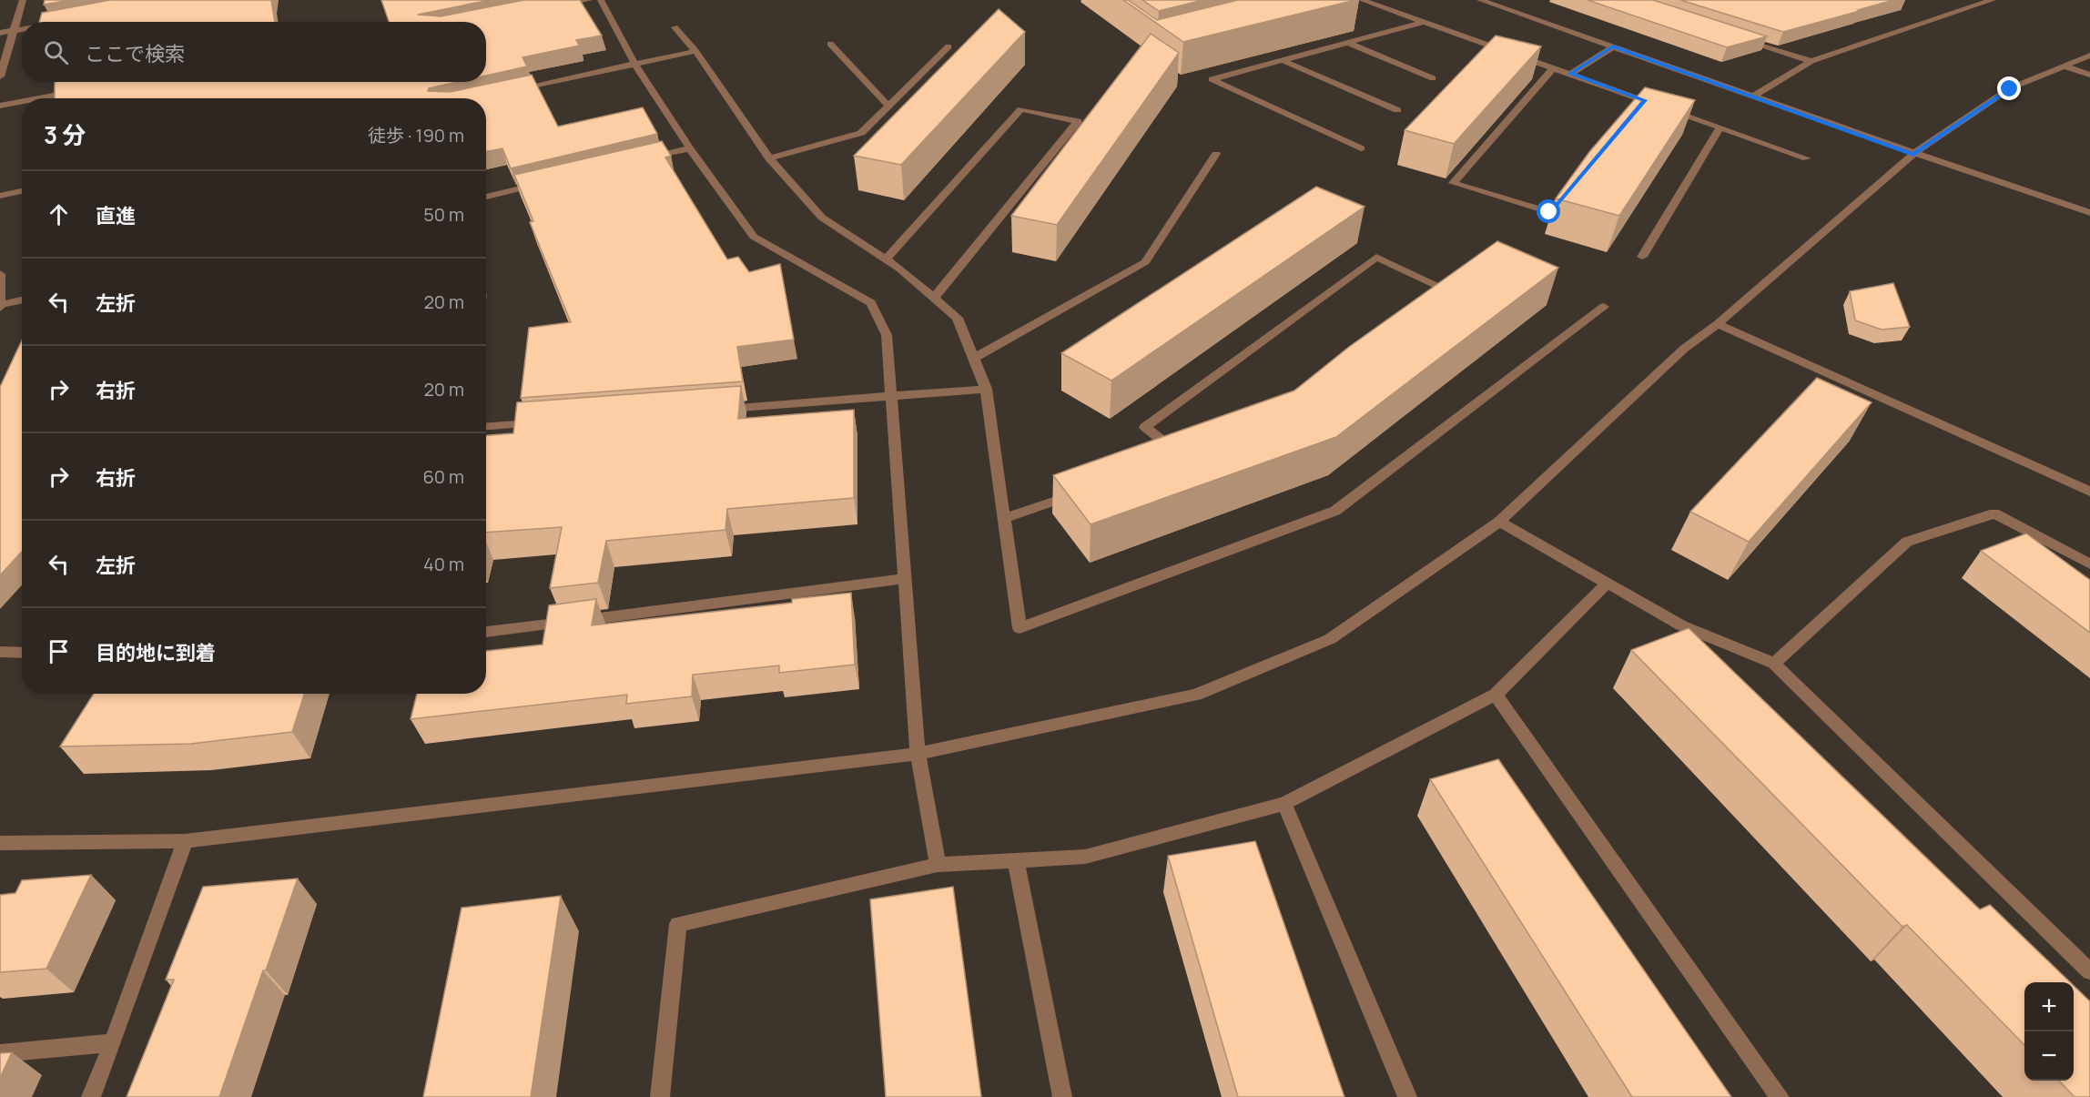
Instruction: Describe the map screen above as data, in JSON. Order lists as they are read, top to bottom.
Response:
{
  "page": {
    "search": "ここで検索",
    "heading": ["3 分", "徒歩 · 190 m"],
    "list": [
      ["直進", "50 m"],
      ["左折", "20 m"],
      ["右折", "20 m"],
      ["右折", "60 m"],
      ["左折", "40 m"],
      "目的地に到着"
    ],
    "map_buttons": ["+", "−"]
  }
}
